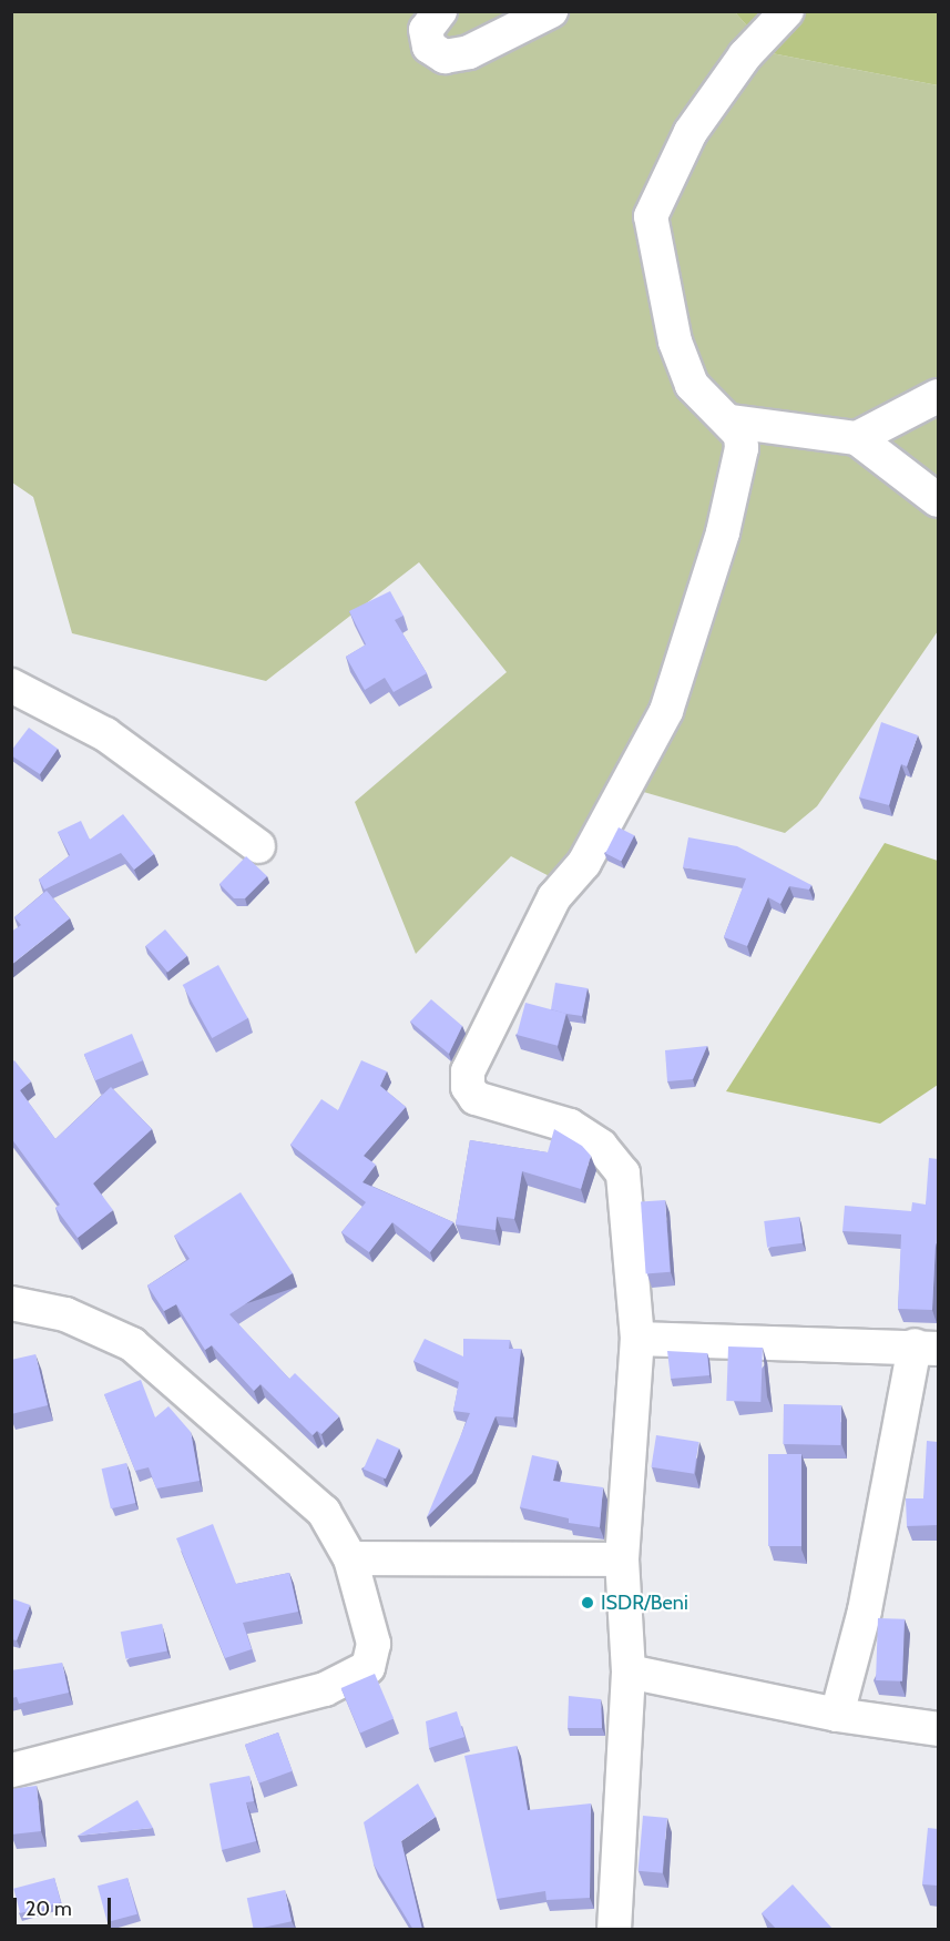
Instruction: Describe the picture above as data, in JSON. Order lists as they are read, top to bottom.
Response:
{
  "places": ["ISDR/Beni"],
  "scale_bar": "20 m"
}
